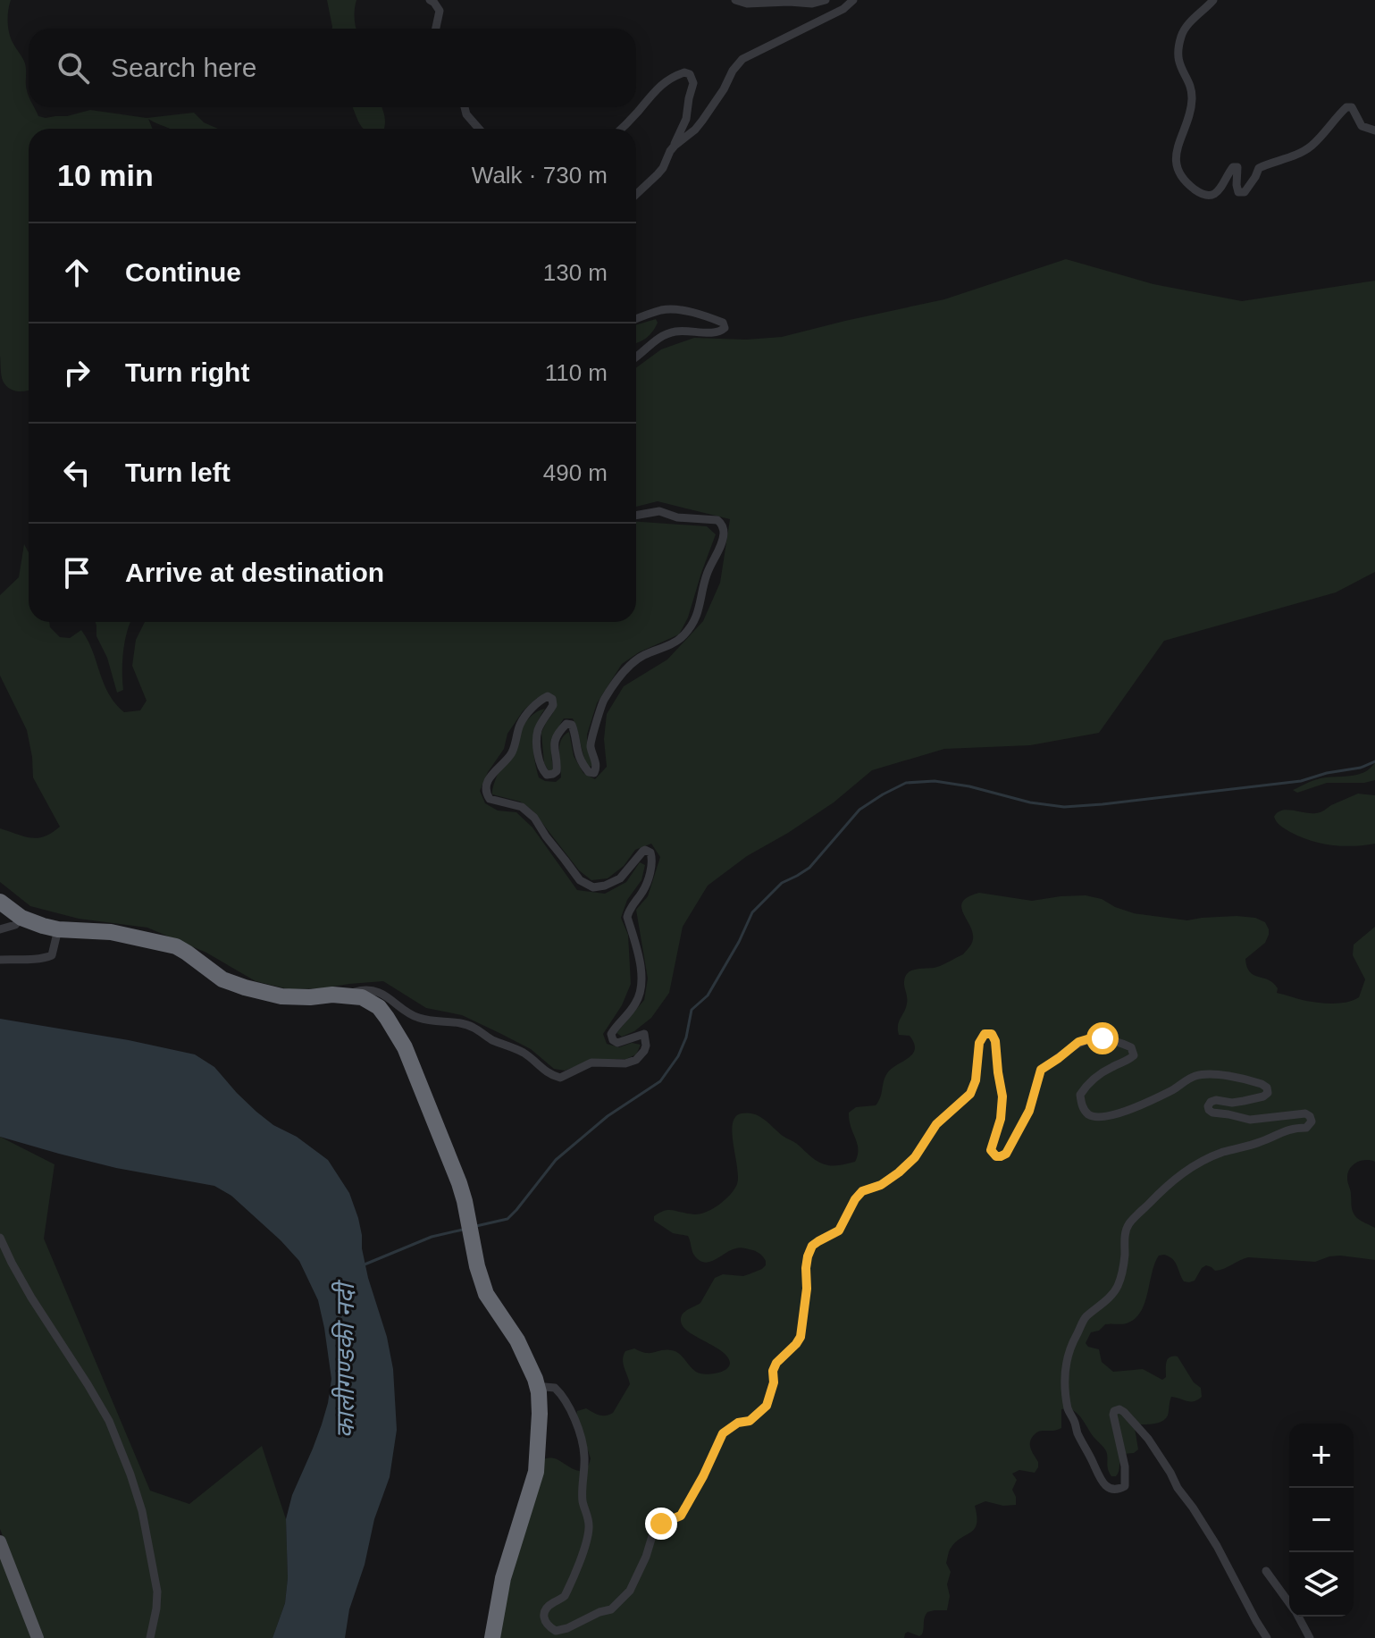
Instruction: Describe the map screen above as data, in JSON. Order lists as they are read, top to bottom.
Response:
{
  "water": ["कालीगण्डकी नदी"],
  "page": {
    "search": "Search here",
    "heading": ["10 min", "Walk · 730 m"],
    "list": [
      ["Continue", "130 m"],
      ["Turn right", "110 m"],
      ["Turn left", "490 m"],
      "Arrive at destination"
    ],
    "map_buttons": ["+", "−"]
  }
}
